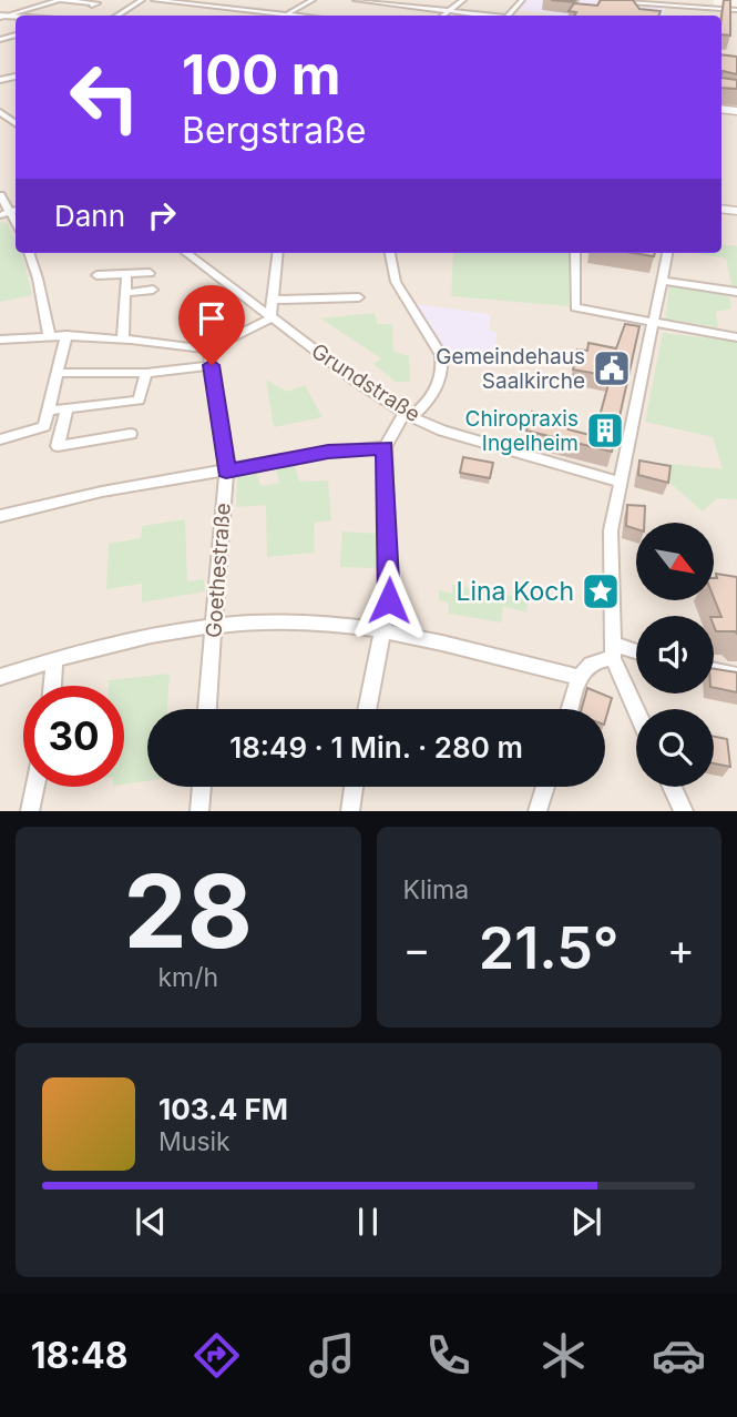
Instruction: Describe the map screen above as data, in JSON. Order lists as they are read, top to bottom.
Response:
{
  "streets": {
    "street": ["Grundstraße", "Goethestraße"]
  },
  "places": {
    "public building": ["Gemeindehaus Saalkirche"],
    "building": ["Chiropraxis Ingelheim"],
    "place": ["Lina Koch"]
  },
  "north": "bottom right",
  "page": {
    "turn": ["100 m", "Bergstraße"],
    "then": "Dann",
    "limit": "30",
    "trip": "18:49 · 1 Min. · 280 m",
    "tile": [
      ["28", "km/h"],
      "Klima"
    ],
    "heat": ["−", "21.5°", "+"],
    "song": ["103.4 FM", "Musik"],
    "tabs": "18:48"
  }
}
